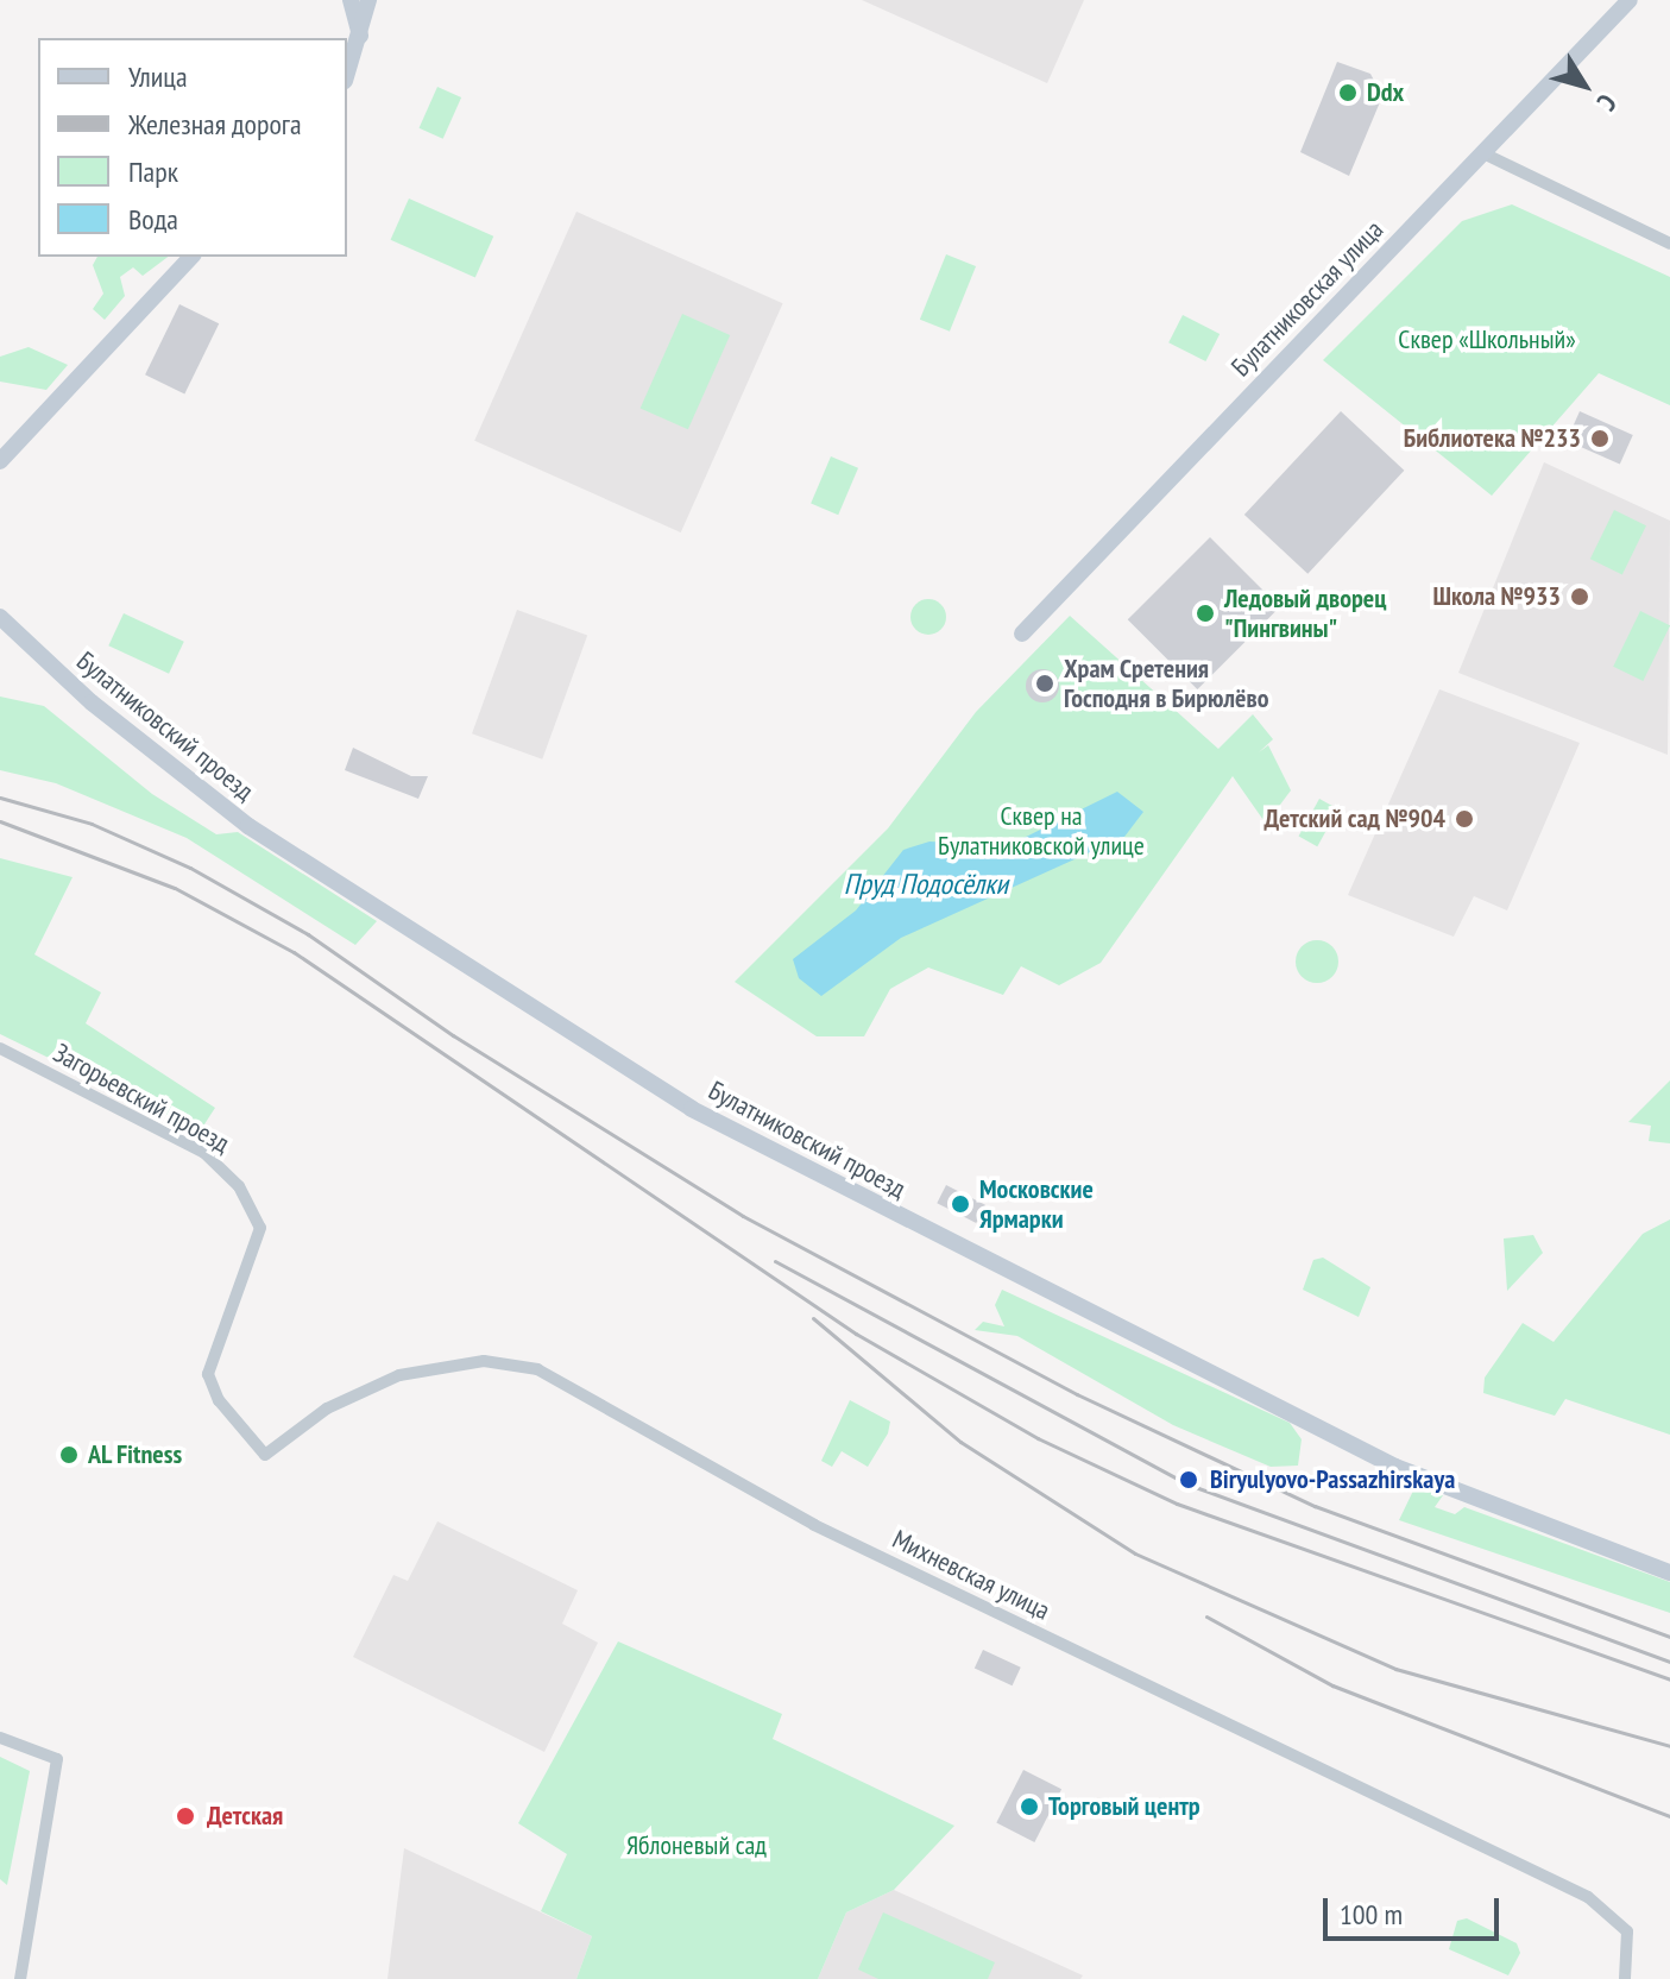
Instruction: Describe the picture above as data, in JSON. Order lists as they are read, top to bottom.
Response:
{
  "streets": {
    "street": [
      "Булатниковская улица",
      "Булатниковский проезд",
      "Загорьевский проезд",
      "Михневская улица"
    ]
  },
  "crossings": [
    ["Загорьевский проезд", "Михневская улица"]
  ],
  "water": ["Пруд Подосёлки"],
  "parks": ["Сквер «Школьный»", "Сквер на Булатниковской улице", "Яблоневый сад"],
  "places": [
    "Ddx",
    "Библиотека №233",
    "Школа №933",
    "Ледовый дворец \"Пингвины\"",
    "Храм Сретения Господня в Бирюлёво",
    "Детский сад №904",
    "Московские Ярмарки",
    "AL Fitness",
    "Biryulyovo-Passazhirskaya",
    "Торговый центр",
    "Детская"
  ],
  "legend": [
    "Улица",
    "Железная дорога",
    "Парк",
    "Вода"
  ],
  "scale_bar": "100 m",
  "north": "bottom right"
}
